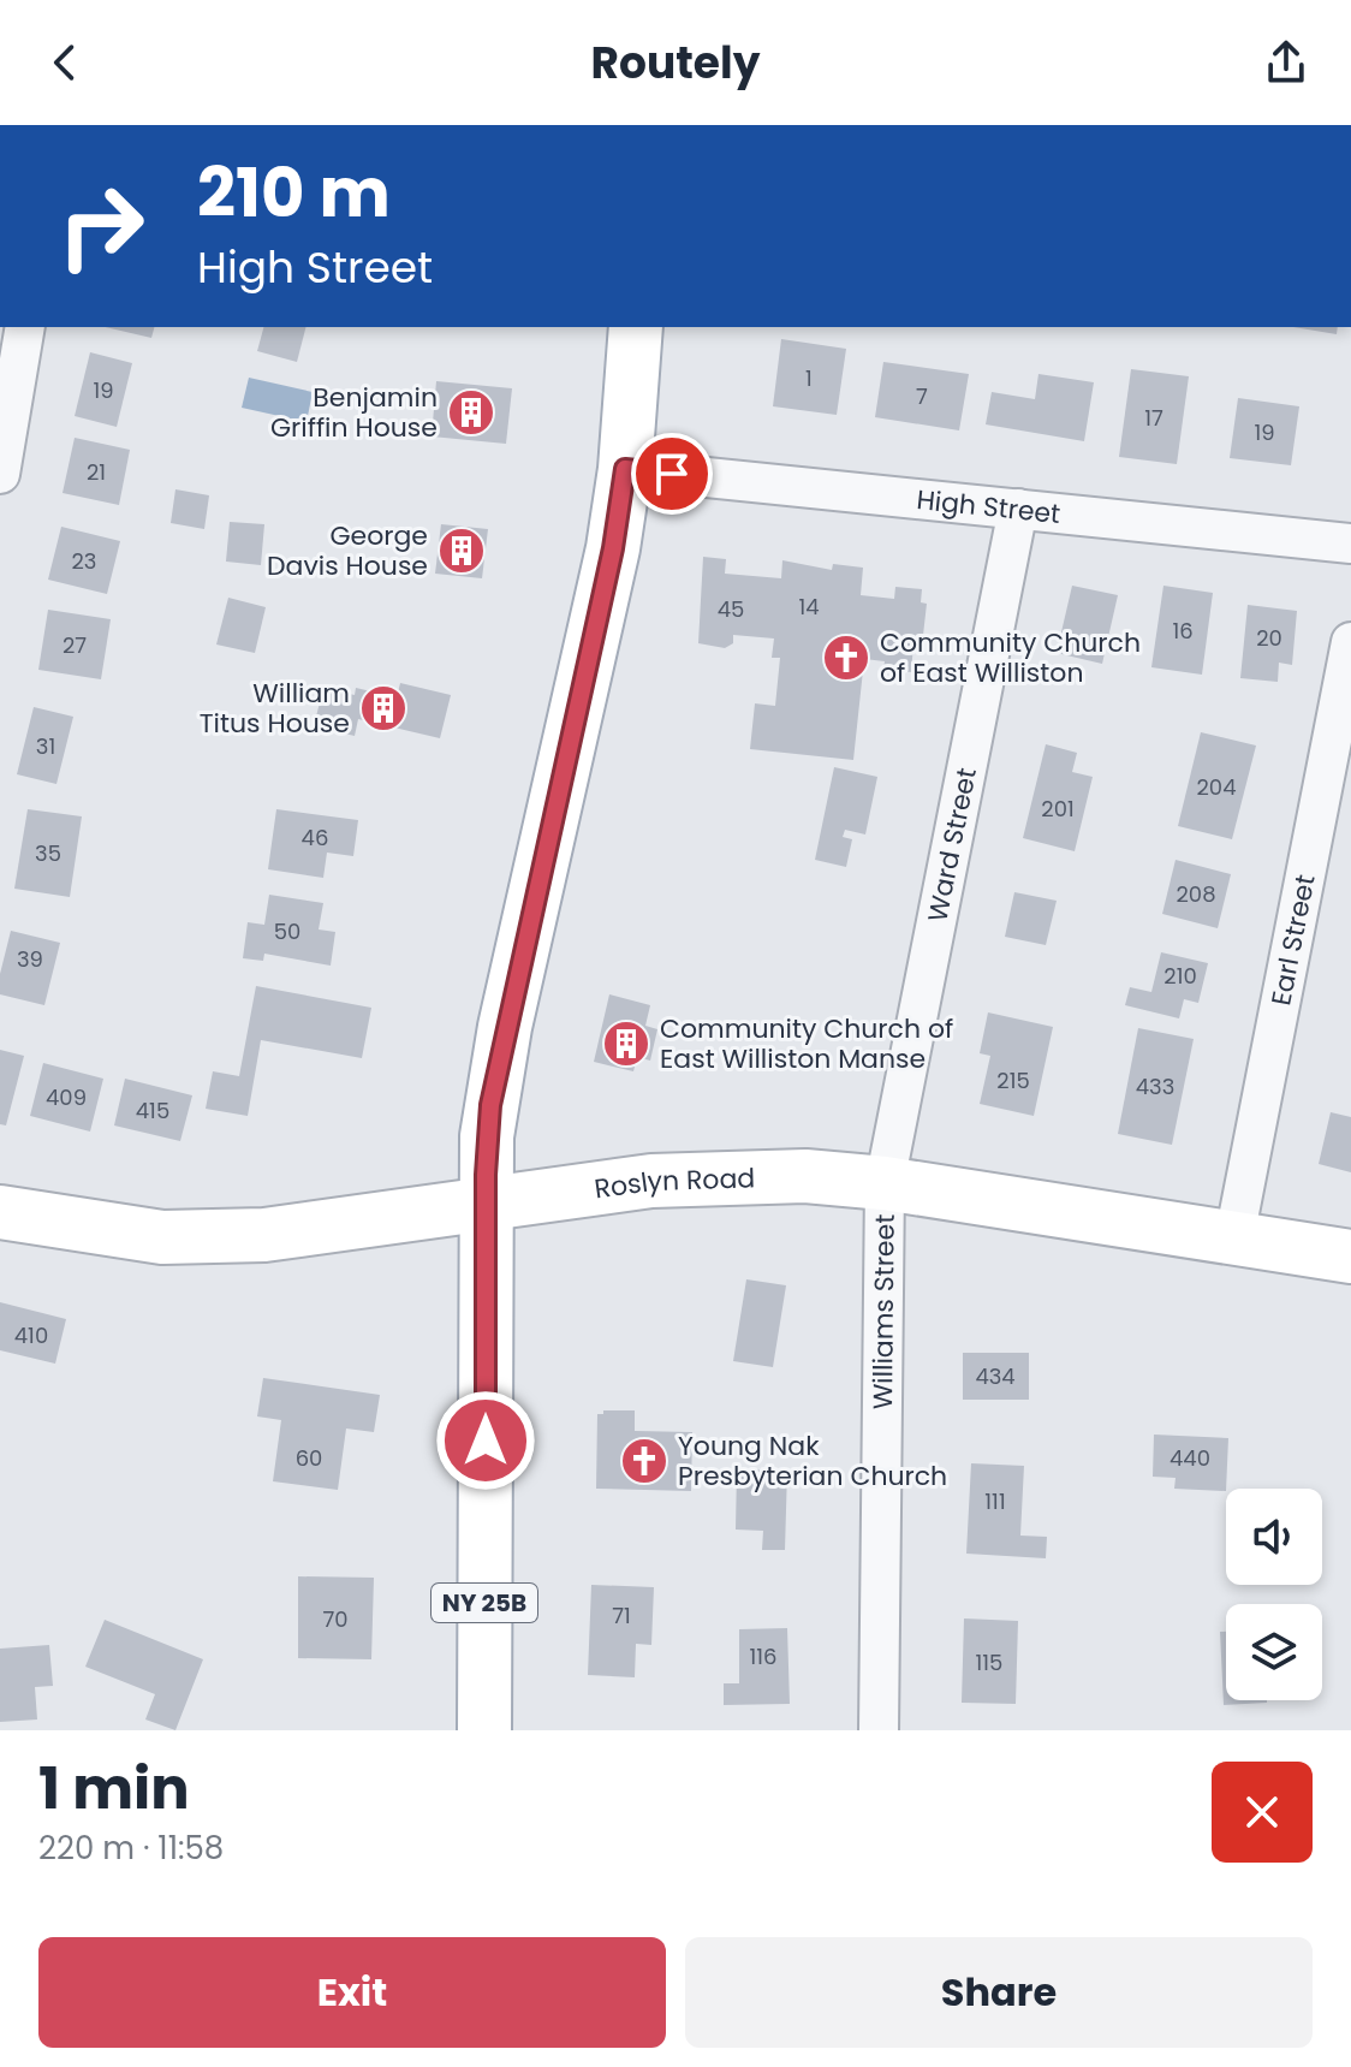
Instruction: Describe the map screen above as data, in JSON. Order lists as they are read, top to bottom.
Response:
{
  "streets": {
    "main road": ["Roslyn Road", "NY 25B"],
    "street": [
      "High Street",
      "Ward Street",
      "Earl Street",
      "Williams Street"
    ]
  },
  "crossings": [
    ["High Street", "Ward Street"],
    ["High Street", "NY 25B"],
    ["Ward Street", "Roslyn Road"],
    ["Ward Street", "Williams Street"],
    ["Earl Street", "Roslyn Road"],
    ["Roslyn Road", "Williams Street"],
    ["Roslyn Road", "NY 25B"]
  ],
  "places": {
    "building": [
      "Benjamin Griffin House",
      "George Davis House",
      "William Titus House",
      "Community Church of East Williston Manse"
    ],
    "church": ["Community Church of East Williston", "Young Nak Presbyterian Church"]
  },
  "house_numbers": [
    "1",
    "19",
    "7",
    "17",
    "19",
    "21",
    "23",
    "14",
    "45",
    "16",
    "20",
    "27",
    "31",
    "204",
    "201",
    "46",
    "35",
    "208",
    "50",
    "39",
    "210",
    "215",
    "433",
    "409",
    "415",
    "410",
    "434",
    "60",
    "440",
    "111",
    "71",
    "70",
    "116",
    "115"
  ],
  "page": {
    "header": "Routely",
    "turn": ["210 m", "High Street"],
    "heading": ["1 min", "220 m · 11:58"],
    "buttons": ["Exit", "Share"]
  }
}
